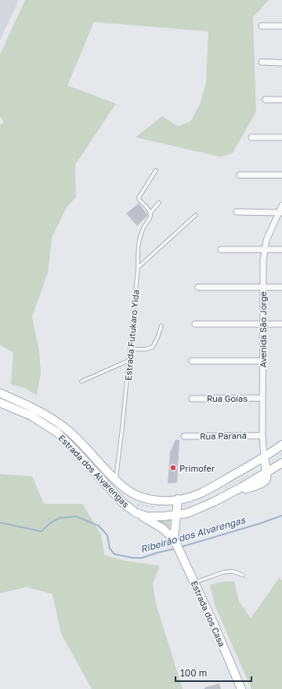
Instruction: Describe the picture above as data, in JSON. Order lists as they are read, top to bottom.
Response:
{
  "streets": {
    "main road": ["Estrada dos Alvarengas", "Estrada dos Casa"],
    "street": ["Avenida São Jorge", "Rua Goías", "Rua Paraná"],
    "lane": ["Estrada Futukaro Yida"]
  },
  "crossings": [
    ["Avenida São Jorge", "Rua Goías"],
    ["Avenida São Jorge", "Rua Paraná"],
    ["Avenida São Jorge", "Estrada dos Alvarengas"],
    ["Estrada Futukaro Yida", "Estrada dos Alvarengas"]
  ],
  "water": ["Ribeirão dos Alvarengas"],
  "places": ["Primofer"],
  "scale_bar": "100 m"
}
